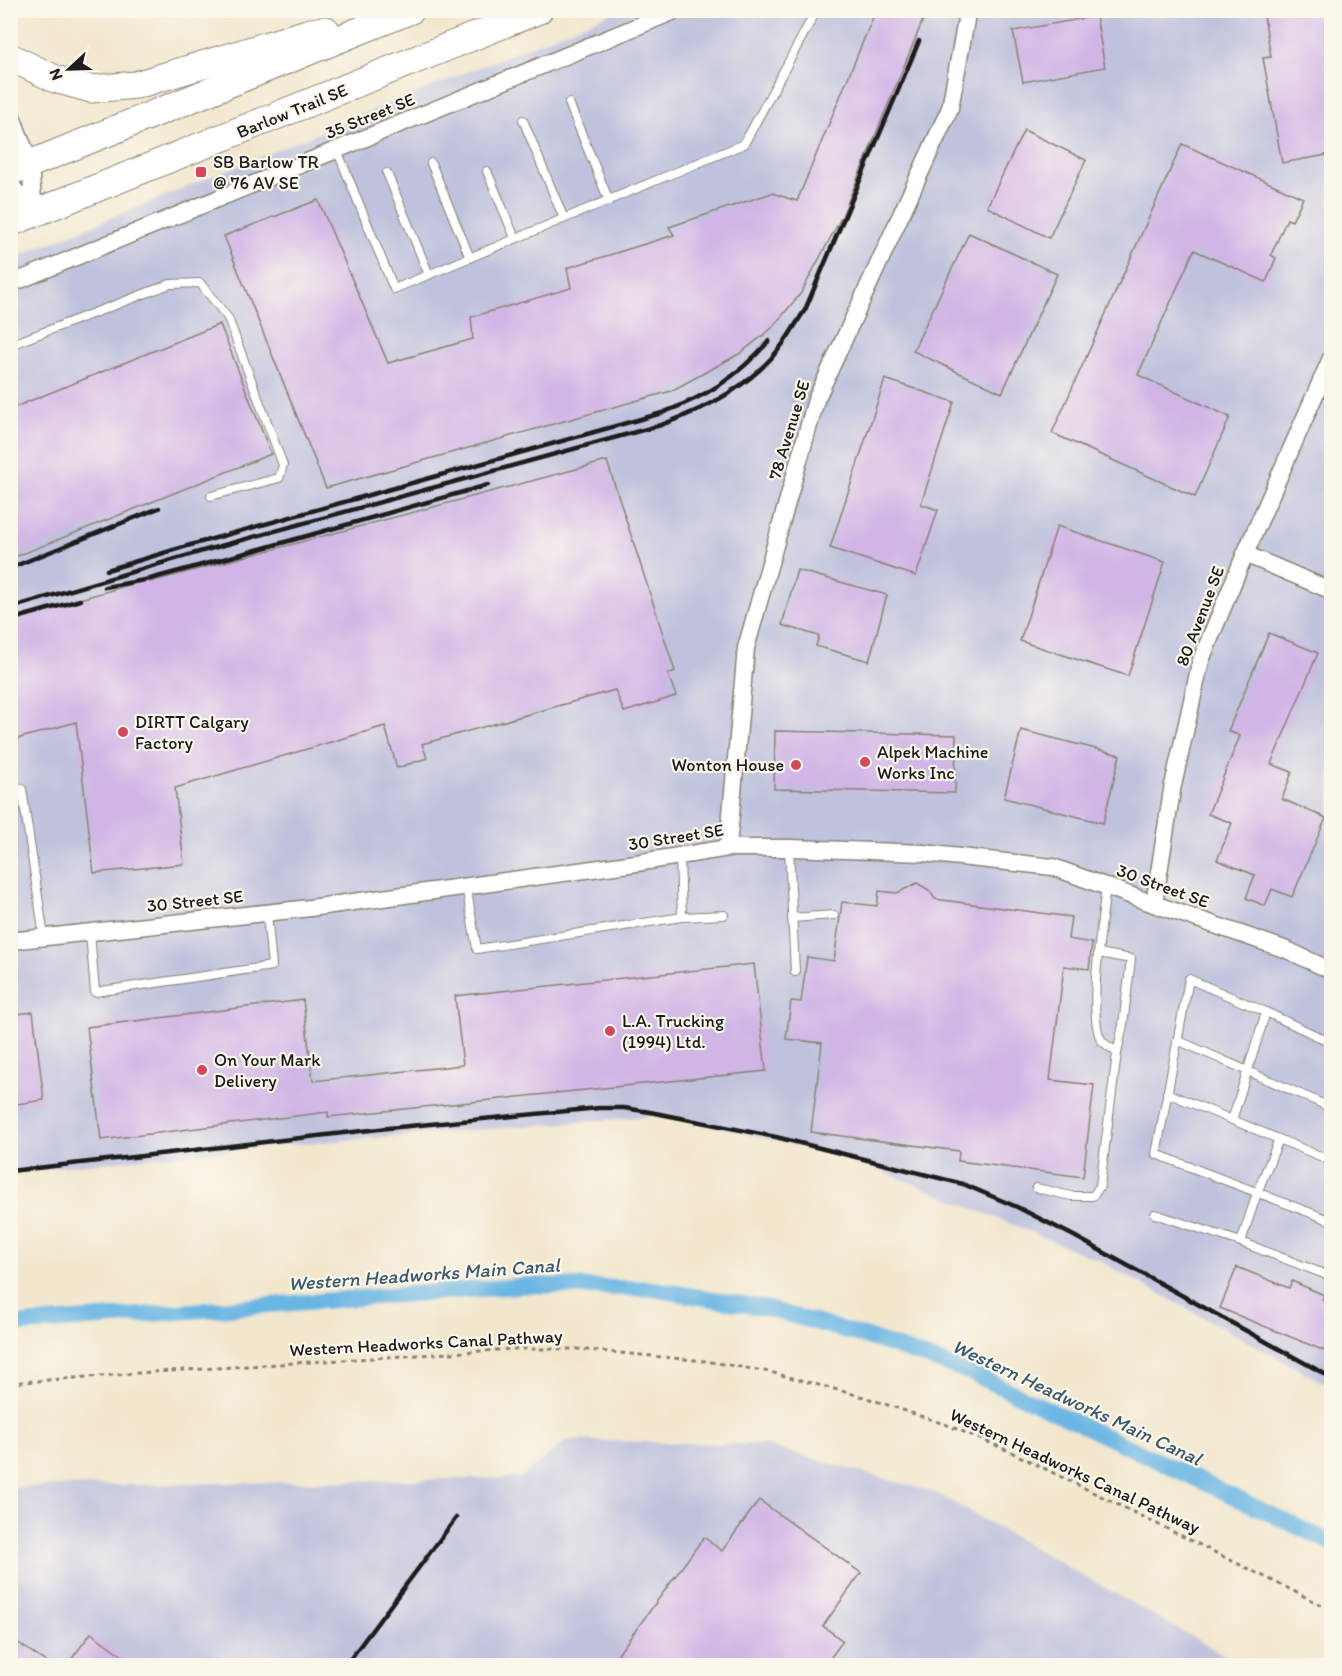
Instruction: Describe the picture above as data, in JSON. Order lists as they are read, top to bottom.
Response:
{
  "streets": {
    "main road": ["Barlow Trail SE"],
    "street": [
      "35 Street SE",
      "78 Avenue SE",
      "80 Avenue SE",
      "30 Street SE"
    ],
    "path": ["Western Headworks Canal Pathway"]
  },
  "crossings": [
    ["78 Avenue SE", "30 Street SE"],
    ["80 Avenue SE", "30 Street SE"]
  ],
  "water": ["Western Headworks Main Canal"],
  "places": {
    "transit": ["SB Barlow TR @ 76 AV SE"],
    "other": [
      "DIRTT Calgary Factory",
      "Alpek Machine Works Inc",
      "Wonton House",
      "L.A. Trucking (1994) Ltd.",
      "On Your Mark Delivery"
    ]
  },
  "north": "left"
}
